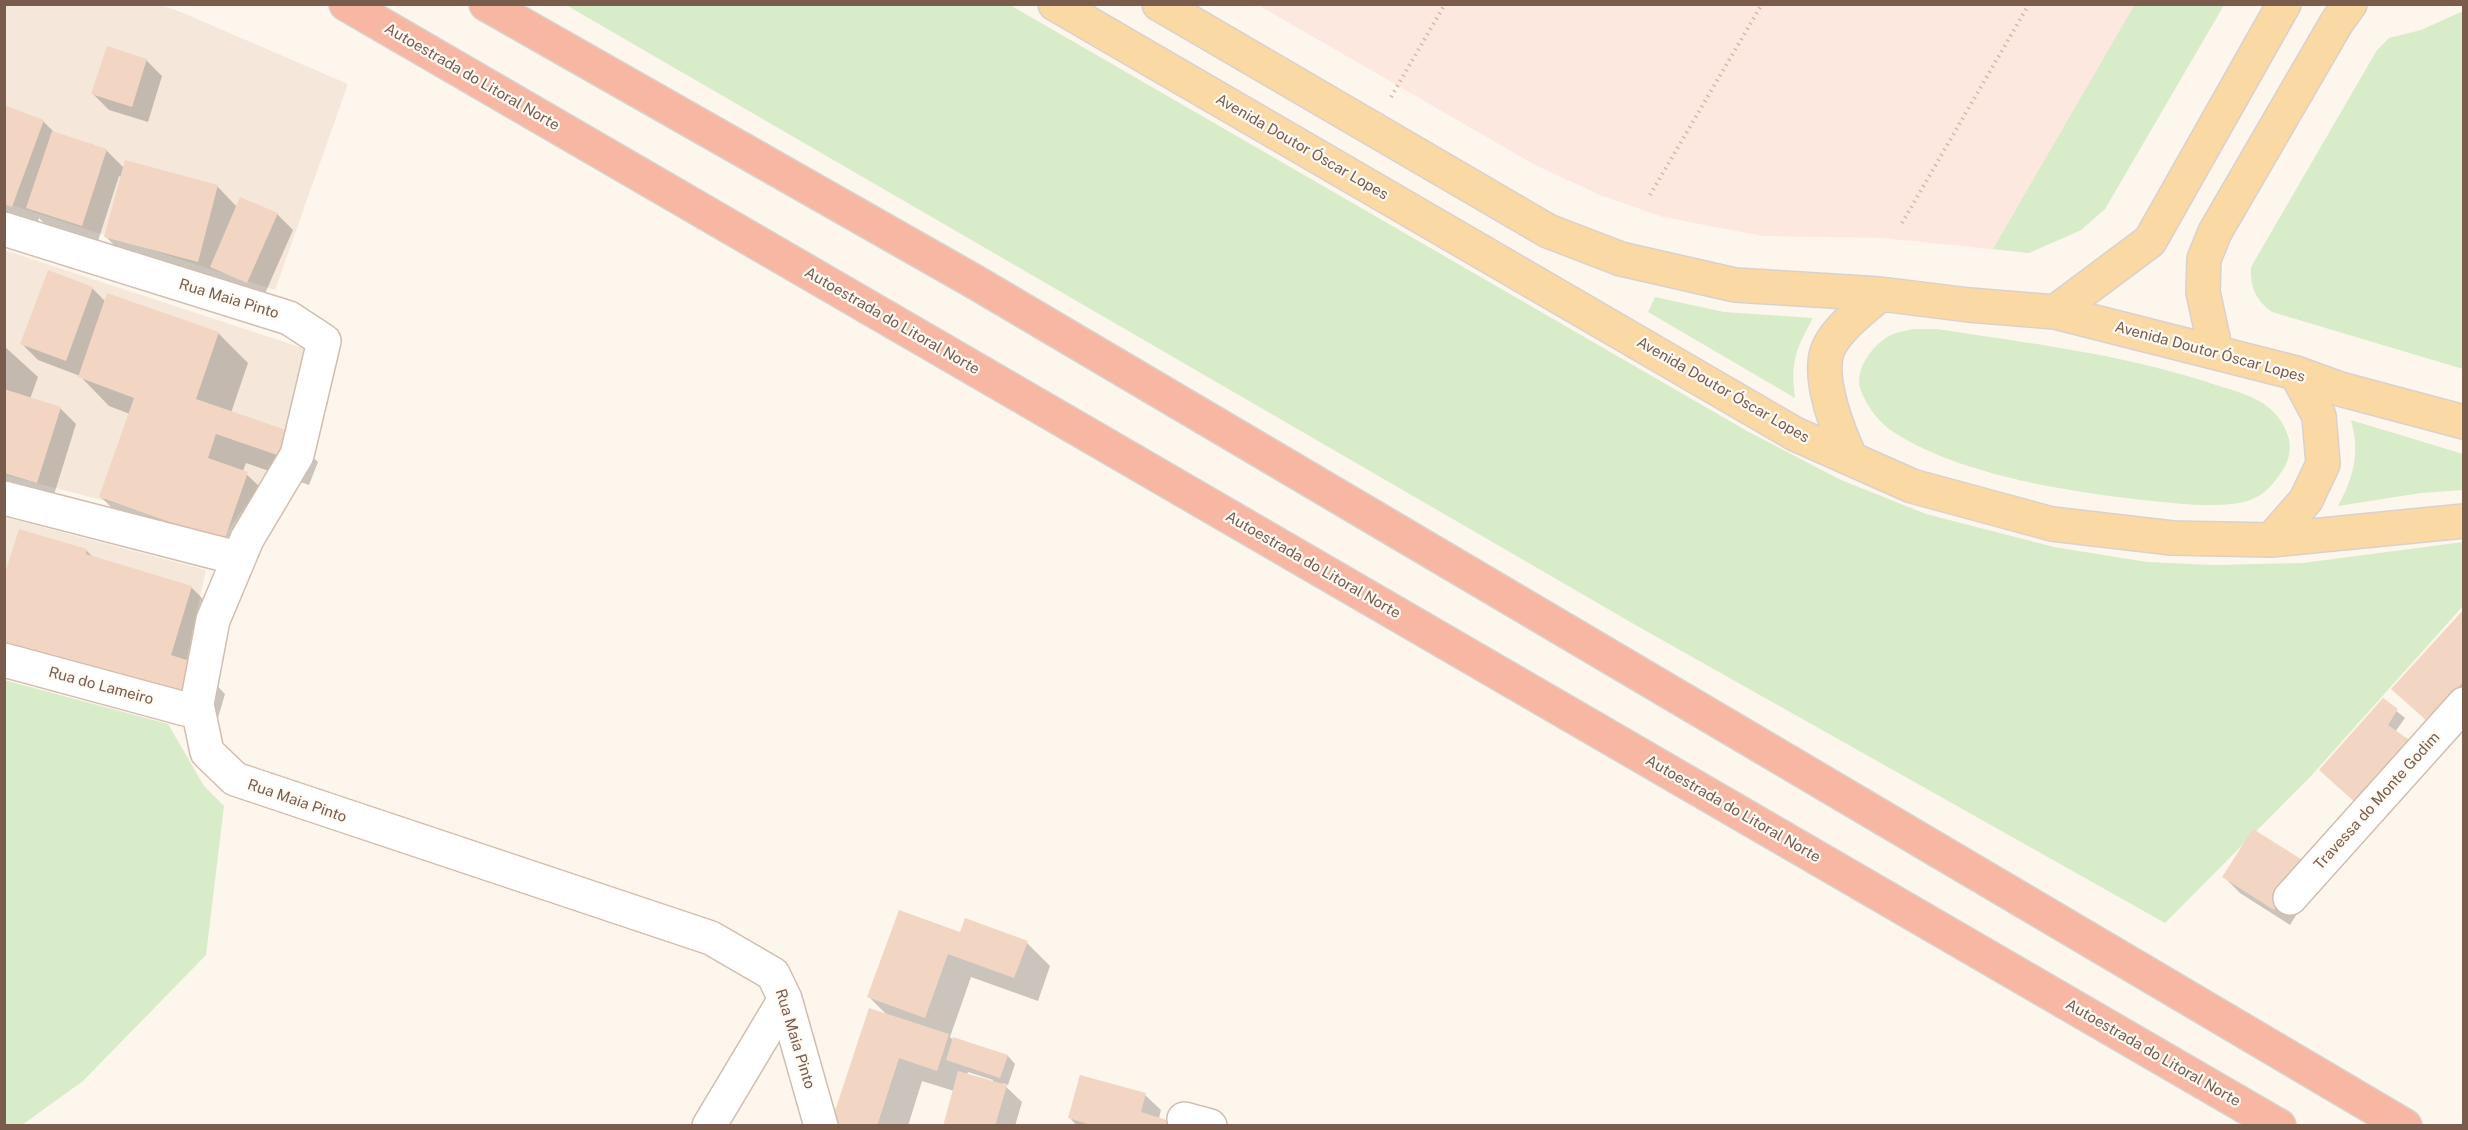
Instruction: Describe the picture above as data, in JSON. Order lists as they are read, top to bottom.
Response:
{
  "streets": {
    "highway": ["Autoestrada do Litoral Norte"],
    "main road": ["Avenida Doutor Óscar Lopes"],
    "street": ["Rua Maia Pinto", "Rua do Lameiro", "Travessa do Monte Godim"]
  },
  "crossings": [
    ["Rua Maia Pinto", "Rua do Lameiro"]
  ]
}
